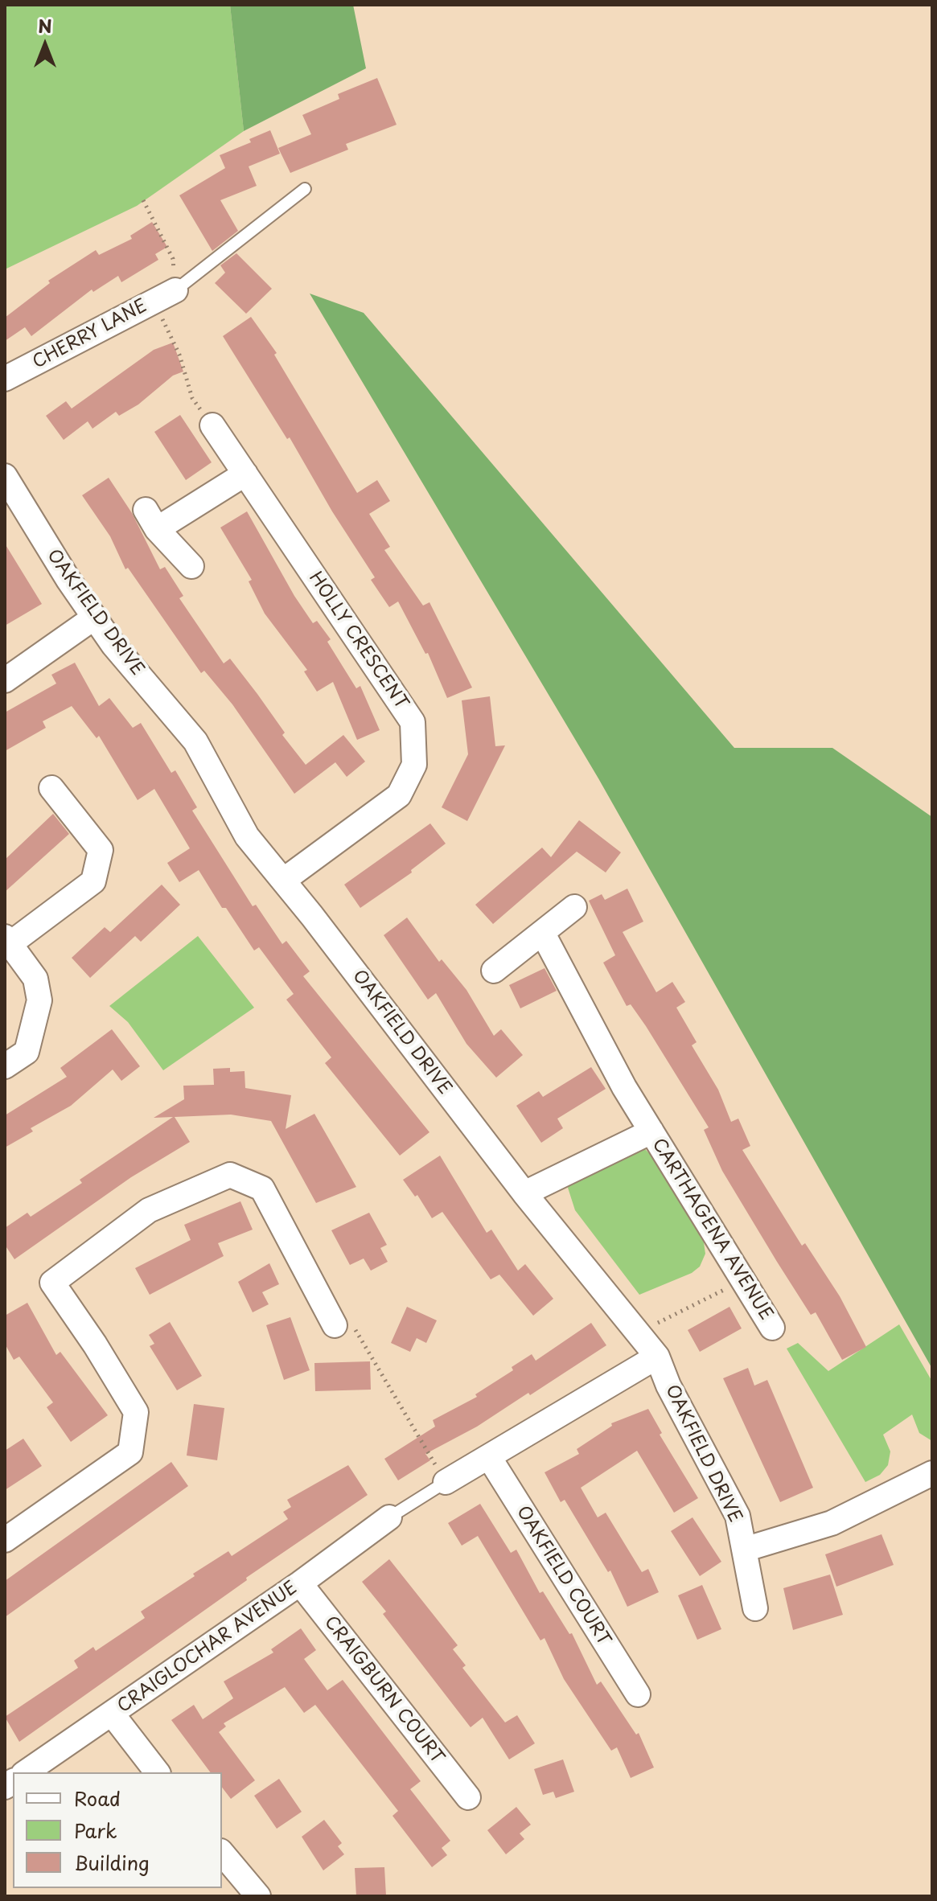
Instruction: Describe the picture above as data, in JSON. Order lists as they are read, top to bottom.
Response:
{
  "streets": {
    "street": [
      "CHERRY LANE",
      "OAKFIELD DRIVE",
      "HOLLY CRESCENT",
      "CARTHAGENA AVENUE",
      "OAKFIELD COURT",
      "CRAIGLOCHAR AVENUE",
      "CRAIGBURN COURT"
    ]
  },
  "crossings": [
    ["OAKFIELD DRIVE", "HOLLY CRESCENT"],
    ["OAKFIELD DRIVE", "CARTHAGENA AVENUE"],
    ["CRAIGLOCHAR AVENUE", "CRAIGBURN COURT"]
  ],
  "legend": ["Road", "Park", "Building"],
  "north": "top"
}
